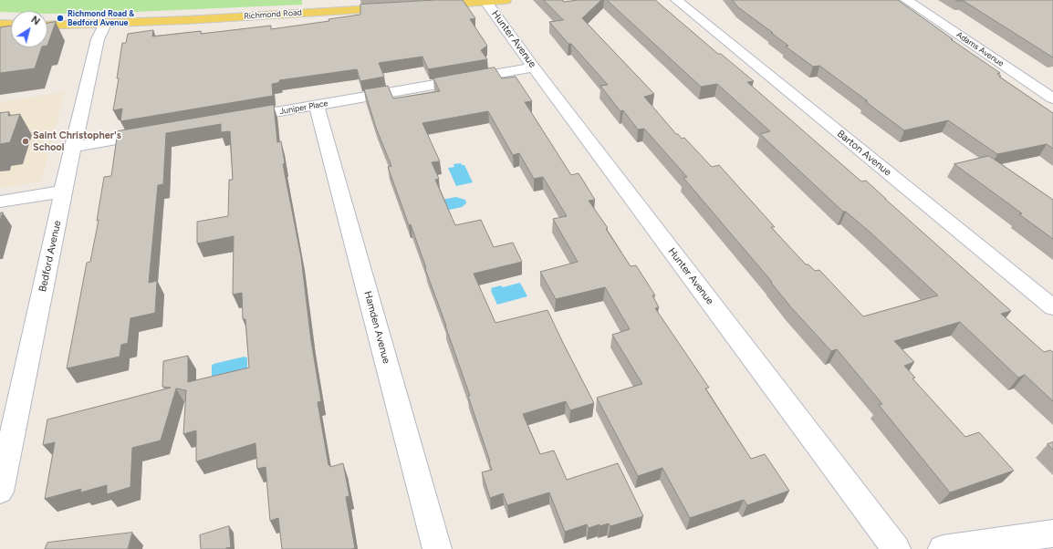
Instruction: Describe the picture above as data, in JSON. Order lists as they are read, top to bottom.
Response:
{
  "streets": {
    "main road": ["Richmond Road"],
    "street": [
      "Hunter Avenue",
      "Adams Avenue",
      "Juniper Place",
      "Barton Avenue",
      "Bedford Avenue",
      "Hamden Avenue"
    ]
  },
  "crossings": [
    ["Richmond Road", "Bedford Avenue"],
    ["Hunter Avenue", "Juniper Place"],
    ["Juniper Place", "Hamden Avenue"]
  ],
  "places": ["Richmond Road & Bedford Avenue", "Saint Christopher's School"],
  "north": "top right"
}
